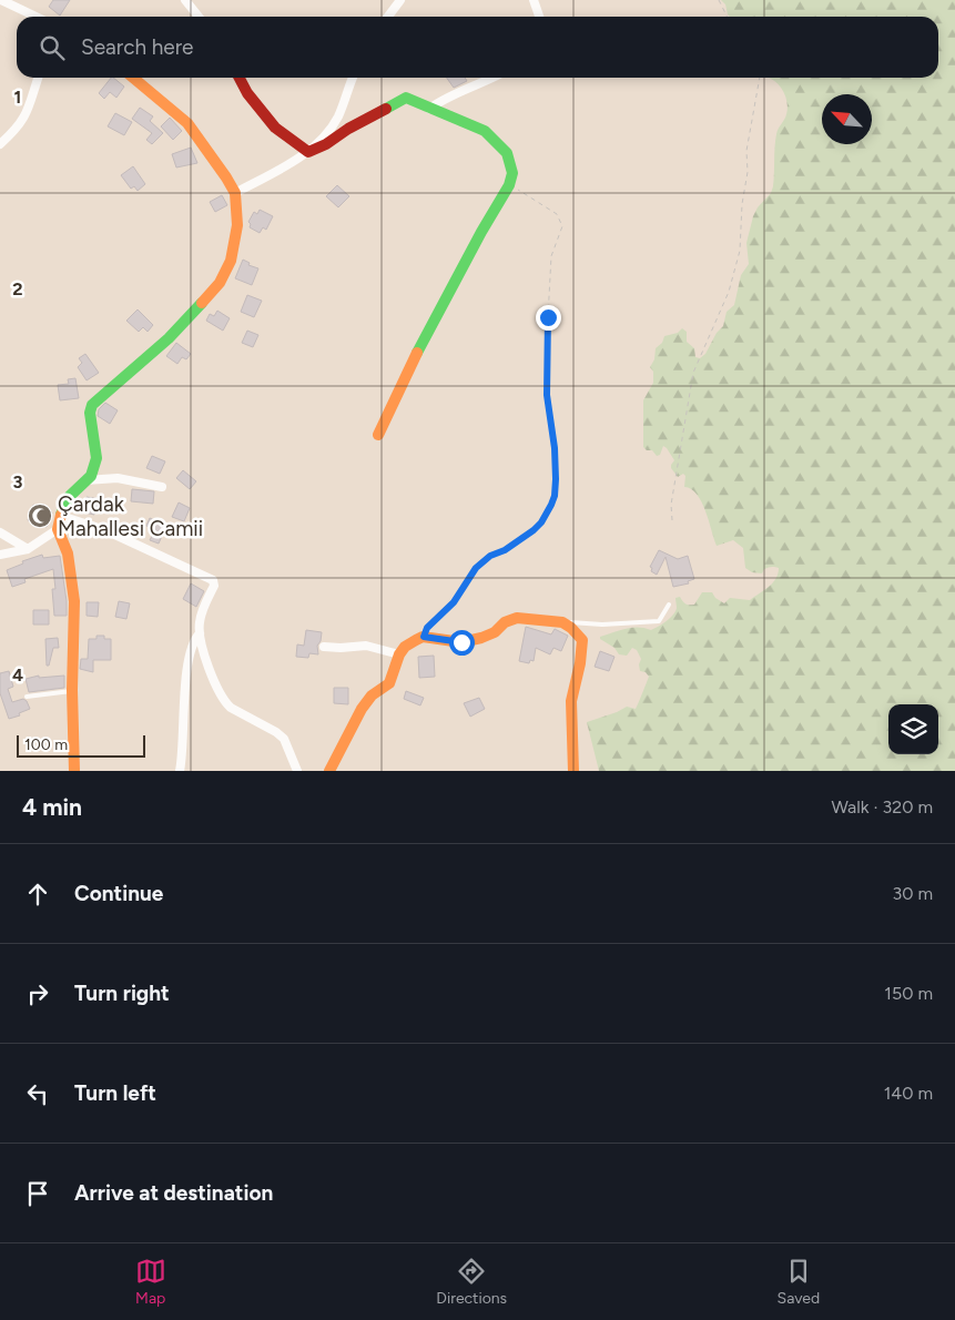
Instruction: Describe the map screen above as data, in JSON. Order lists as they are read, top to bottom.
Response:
{
  "places": {
    "mosque": ["Çardak Mahallesi Camii"]
  },
  "scale_bar": "100 m",
  "north": "top left",
  "page": {
    "search": "Search here",
    "scale": "100 m",
    "heading": ["4 min", "Walk · 320 m"],
    "list": [
      ["Continue", "30 m"],
      ["Turn right", "150 m"],
      ["Turn left", "140 m"],
      "Arrive at destination"
    ],
    "nav": ["Map", "Directions", "Saved"]
  },
  "grid": {
    "rows": [
      "1",
      "2",
      "3",
      "4"
    ]
  }
}
